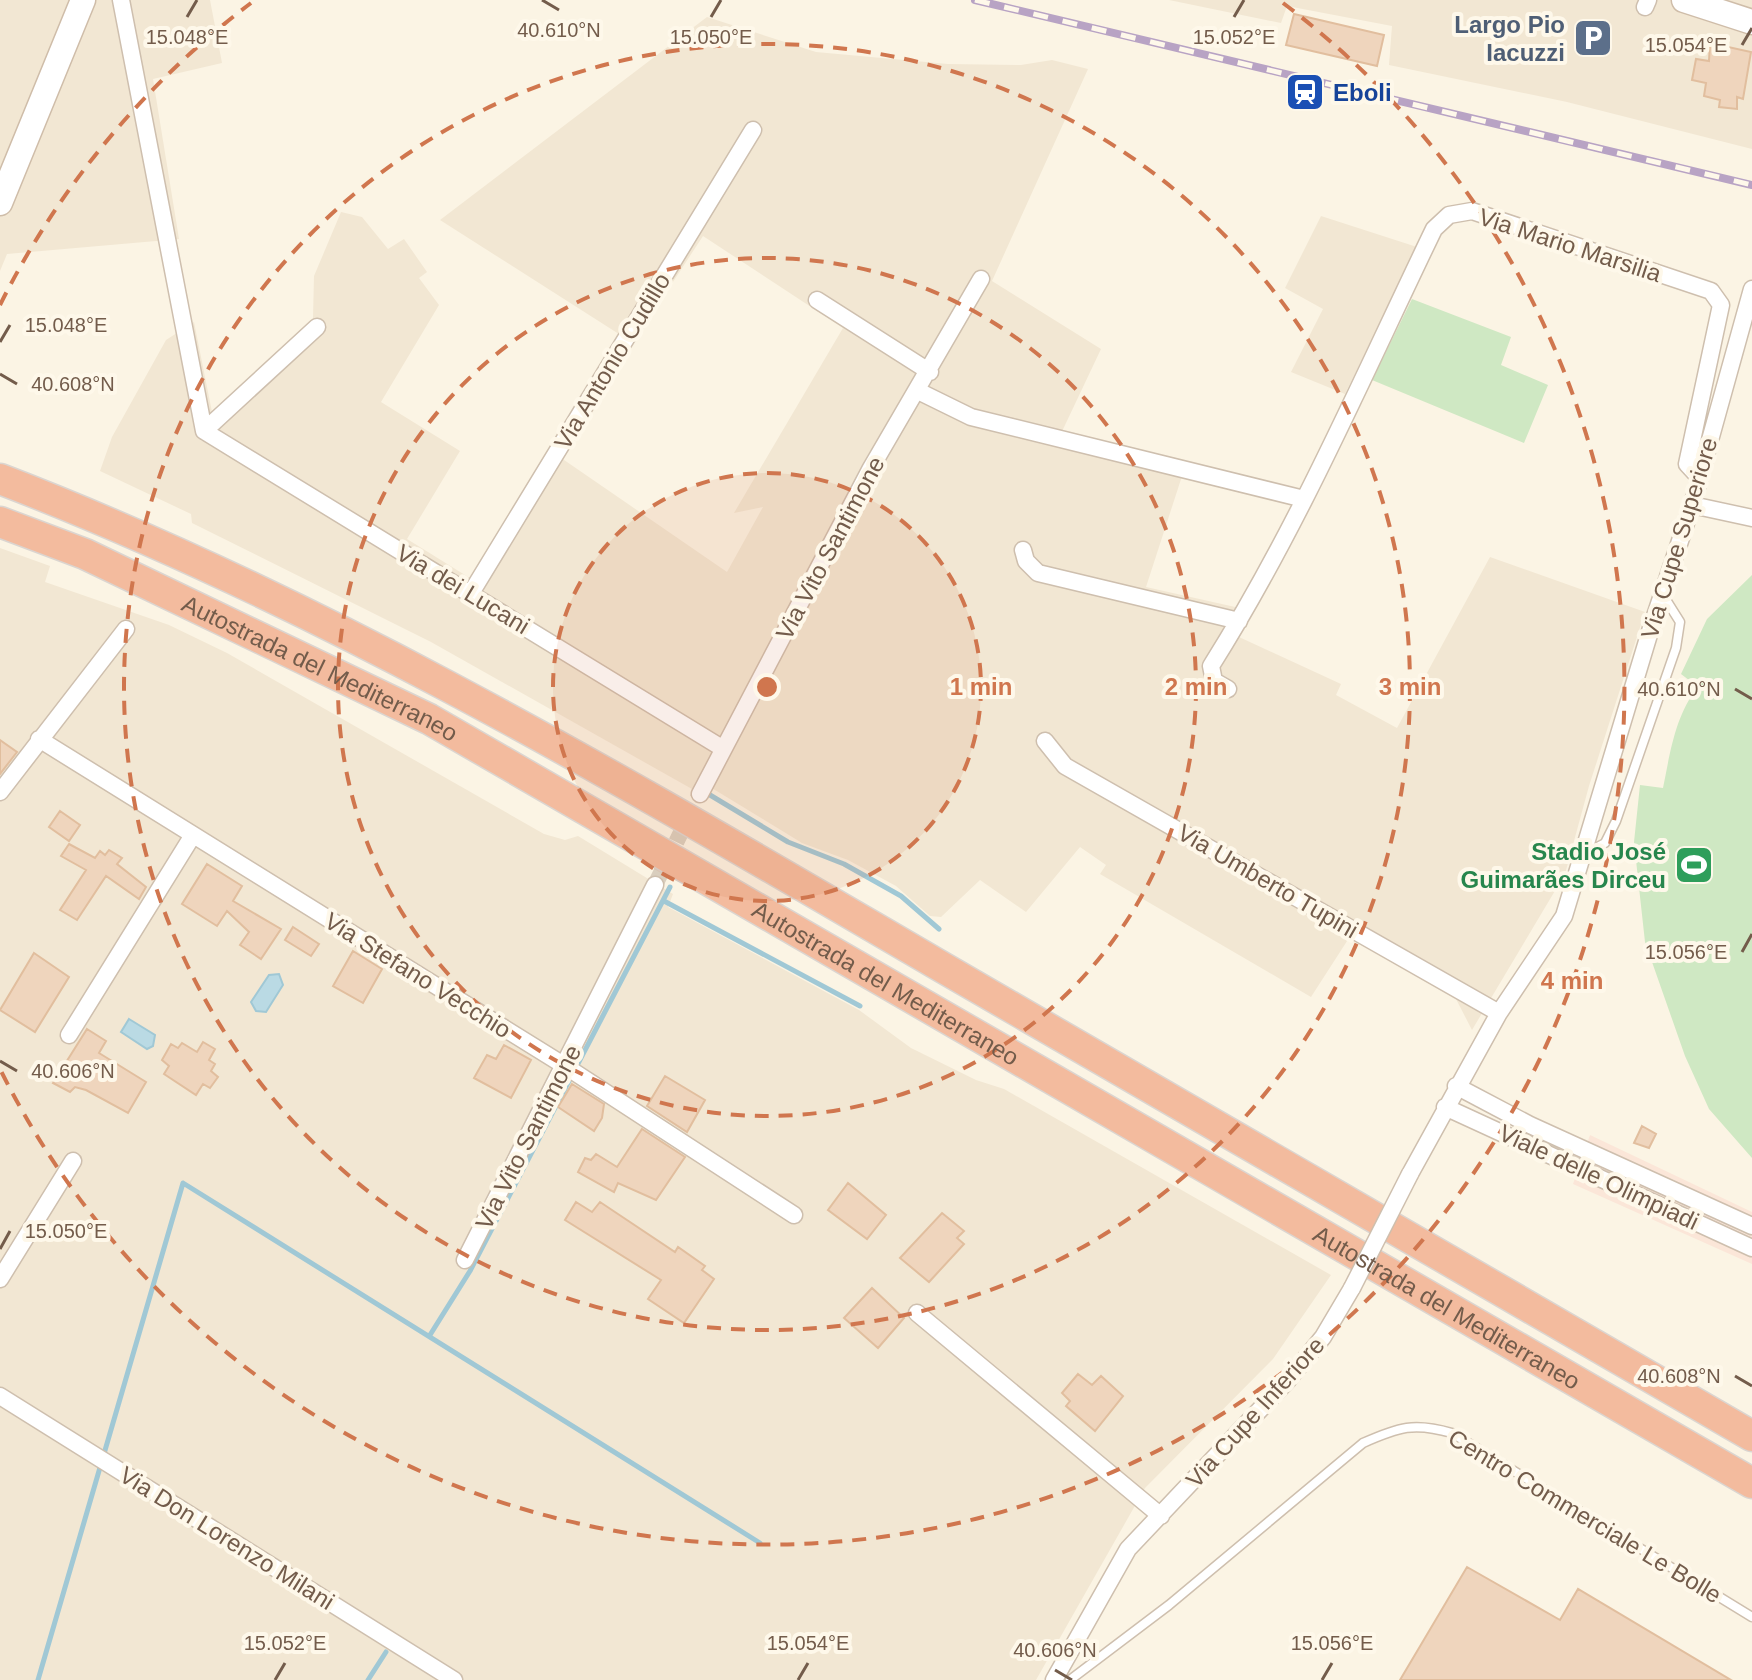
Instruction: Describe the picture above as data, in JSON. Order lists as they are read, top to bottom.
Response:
{
  "streets": {
    "highway": ["Autostrada del Mediterraneo"],
    "street": [
      "Via Mario Marsilia",
      "Via Antonio Cudillo",
      "Via Cupe Superiore",
      "Via Vito Santimone",
      "Via dei Lucani",
      "Via Umberto Tupini",
      "Via Stefano Vecchio",
      "Viale delle Olimpiadi",
      "Via Cupe Inferiore",
      "Via Don Lorenzo Milani"
    ],
    "lane": ["Centro Commerciale Le Bolle"]
  },
  "crossings": [
    ["Via Mario Marsilia", "Via Cupe Superiore"],
    ["Via Antonio Cudillo", "Via dei Lucani"],
    ["Via Cupe Superiore", "Via Umberto Tupini"],
    ["Via Cupe Superiore", "Viale delle Olimpiadi"],
    ["Via Cupe Superiore", "Via Cupe Inferiore"],
    ["Via Vito Santimone", "Via dei Lucani"],
    ["Via Vito Santimone", "Via Stefano Vecchio"],
    ["Viale delle Olimpiadi", "Via Cupe Inferiore"]
  ],
  "places": {
    "parking": ["Largo Pio Iacuzzi"],
    "station": ["Eboli"],
    "sports": ["Stadio José Guimarães Dirceu"]
  },
  "coordinates": [
    "40.610°N",
    "15.048°E",
    "15.050°E",
    "15.052°E",
    "15.054°E",
    "40.608°N",
    "15.056°E",
    "40.606°N"
  ],
  "rings": [
    "1 min",
    "2 min",
    "3 min",
    "4 min"
  ]
}
